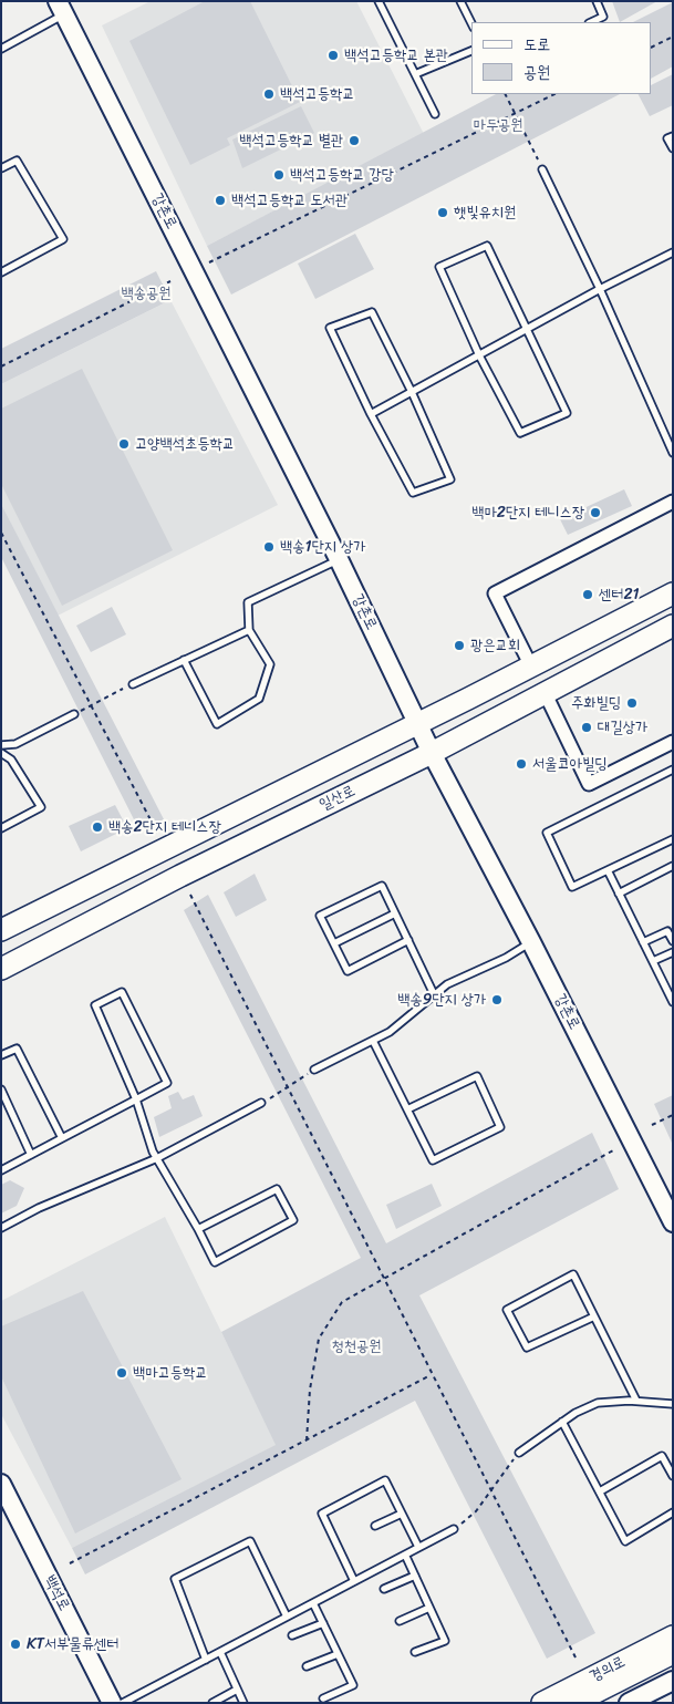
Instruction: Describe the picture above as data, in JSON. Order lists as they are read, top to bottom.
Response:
{
  "streets": {
    "main road": [
      "강촌로",
      "일산로",
      "백석로",
      "경의로"
    ]
  },
  "crossings": [
    ["강촌로", "일산로"]
  ],
  "parks": ["마두공원", "백송공원", "청천공원"],
  "places": [
    "백석고등학교 본관",
    "백석고등학교",
    "백석고등학교 별관",
    "백석고등학교 강당",
    "백석고등학교 도서관",
    "햇빛유치원",
    "고양백석초등학교",
    "백마2단지 테니스장",
    "백송1단지 상가",
    "센터21",
    "광은교회",
    "주화빌딩",
    "대길상가",
    "서울코아빌딩",
    "백송2단지 테니스장",
    "백송9단지 상가",
    "백마고등학교",
    "KT서부물류센터"
  ],
  "legend": ["도로", "공원"]
}
